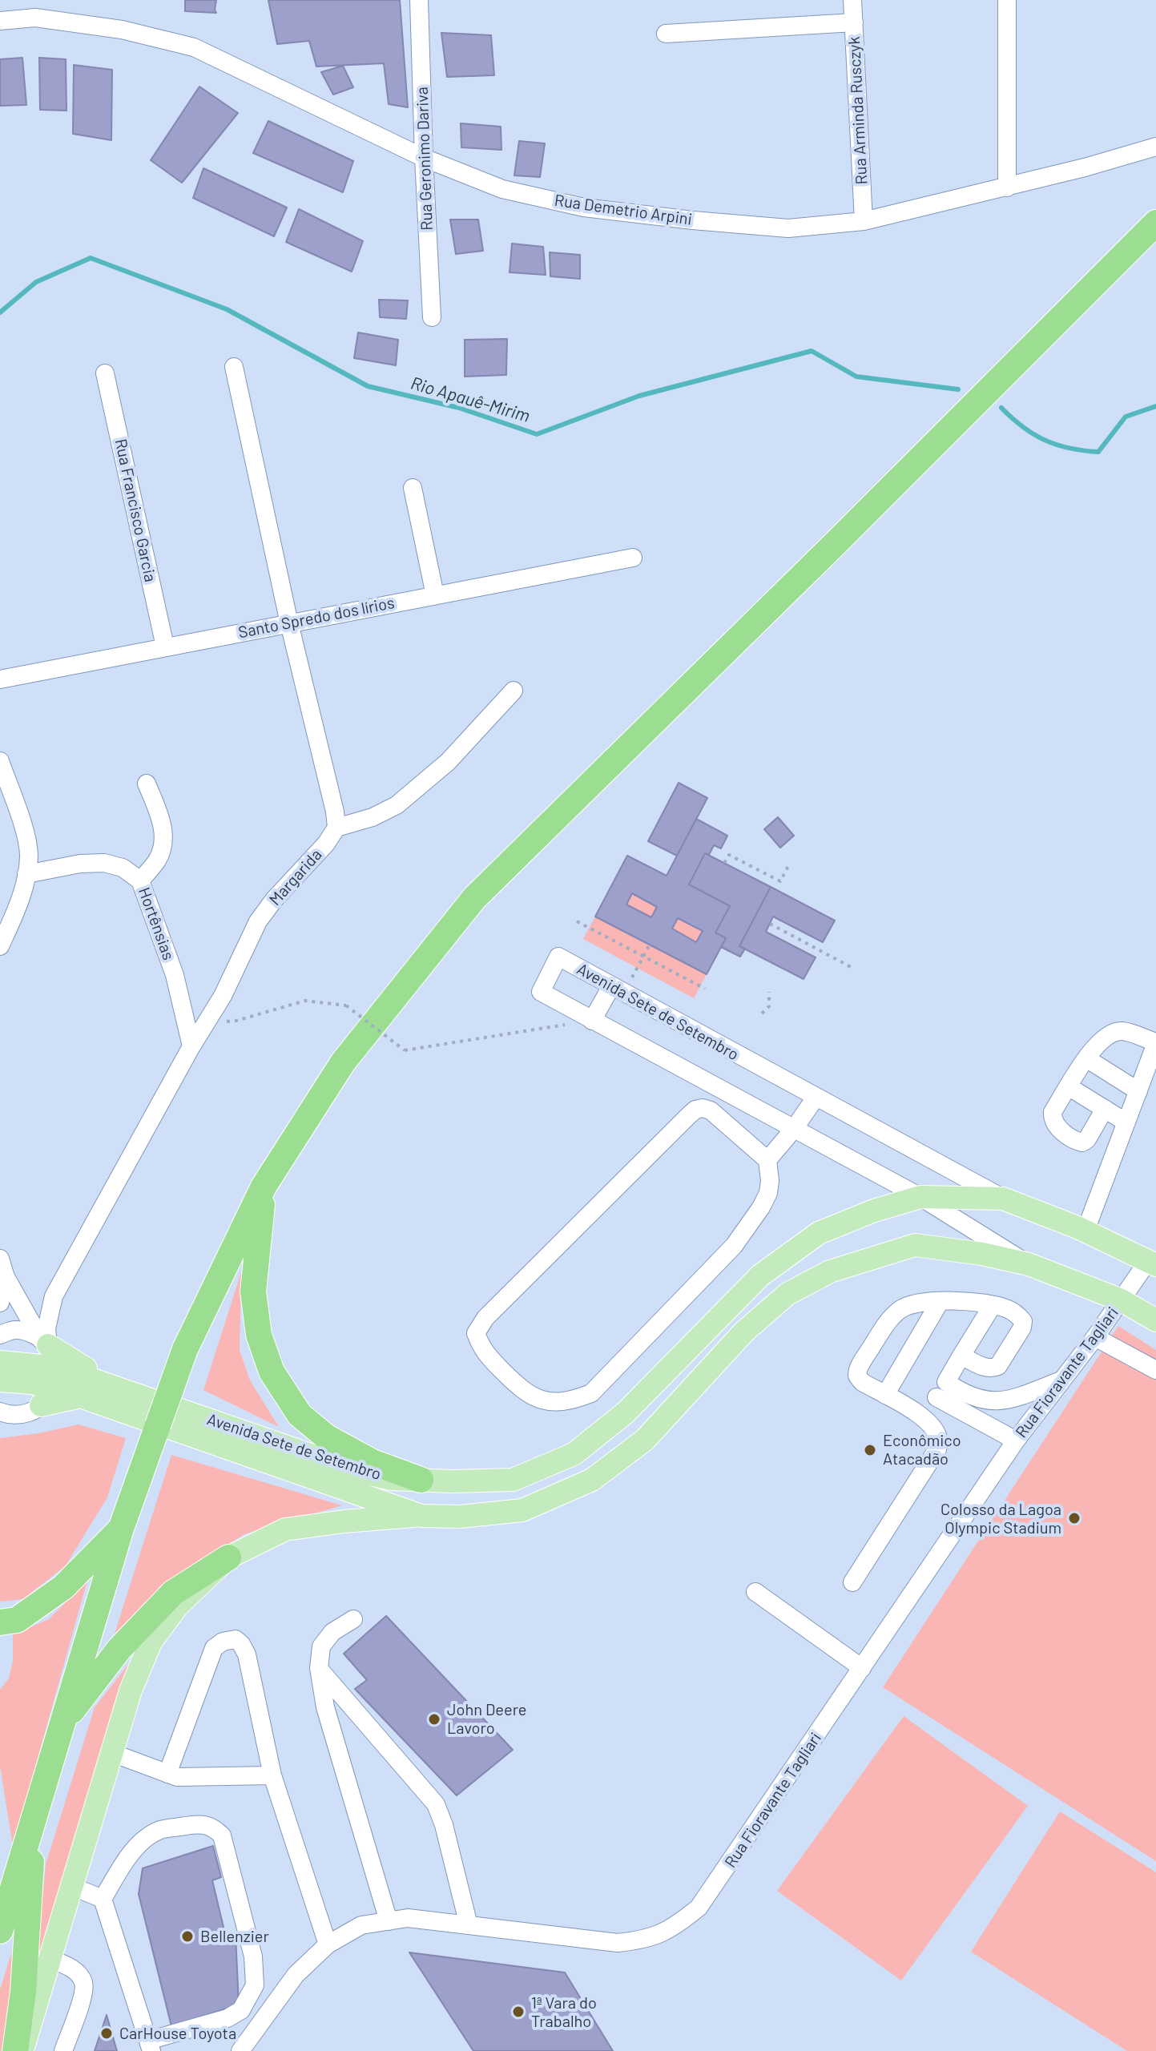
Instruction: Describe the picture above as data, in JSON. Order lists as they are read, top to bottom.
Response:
{
  "streets": {
    "main road": ["Avenida Sete de Setembro"],
    "street": [
      "Rua Arminda Rusczyk",
      "Rua Geronimo Dariva",
      "Rua Demetrio Arpini",
      "Rua Francisco Garcia",
      "Santo Spredo dos lírios",
      "Margarida",
      "Hortênsias",
      "Rua Fioravante Tagliari"
    ]
  },
  "crossings": [
    ["Rua Arminda Rusczyk", "Rua Demetrio Arpini"],
    ["Rua Geronimo Dariva", "Rua Demetrio Arpini"],
    ["Rua Francisco Garcia", "Santo Spredo dos lírios"],
    ["Margarida", "Hortênsias"],
    ["Avenida Sete de Setembro", "Rua Fioravante Tagliari"]
  ],
  "water": ["Rio Apauê-Mirim"],
  "places": [
    "Econômico Atacadão",
    "Colosso da Lagoa Olympic Stadium",
    "John Deere Lavoro",
    "Bellenzier",
    "1ª Vara do Trabalho",
    "CarHouse Toyota"
  ]
}
